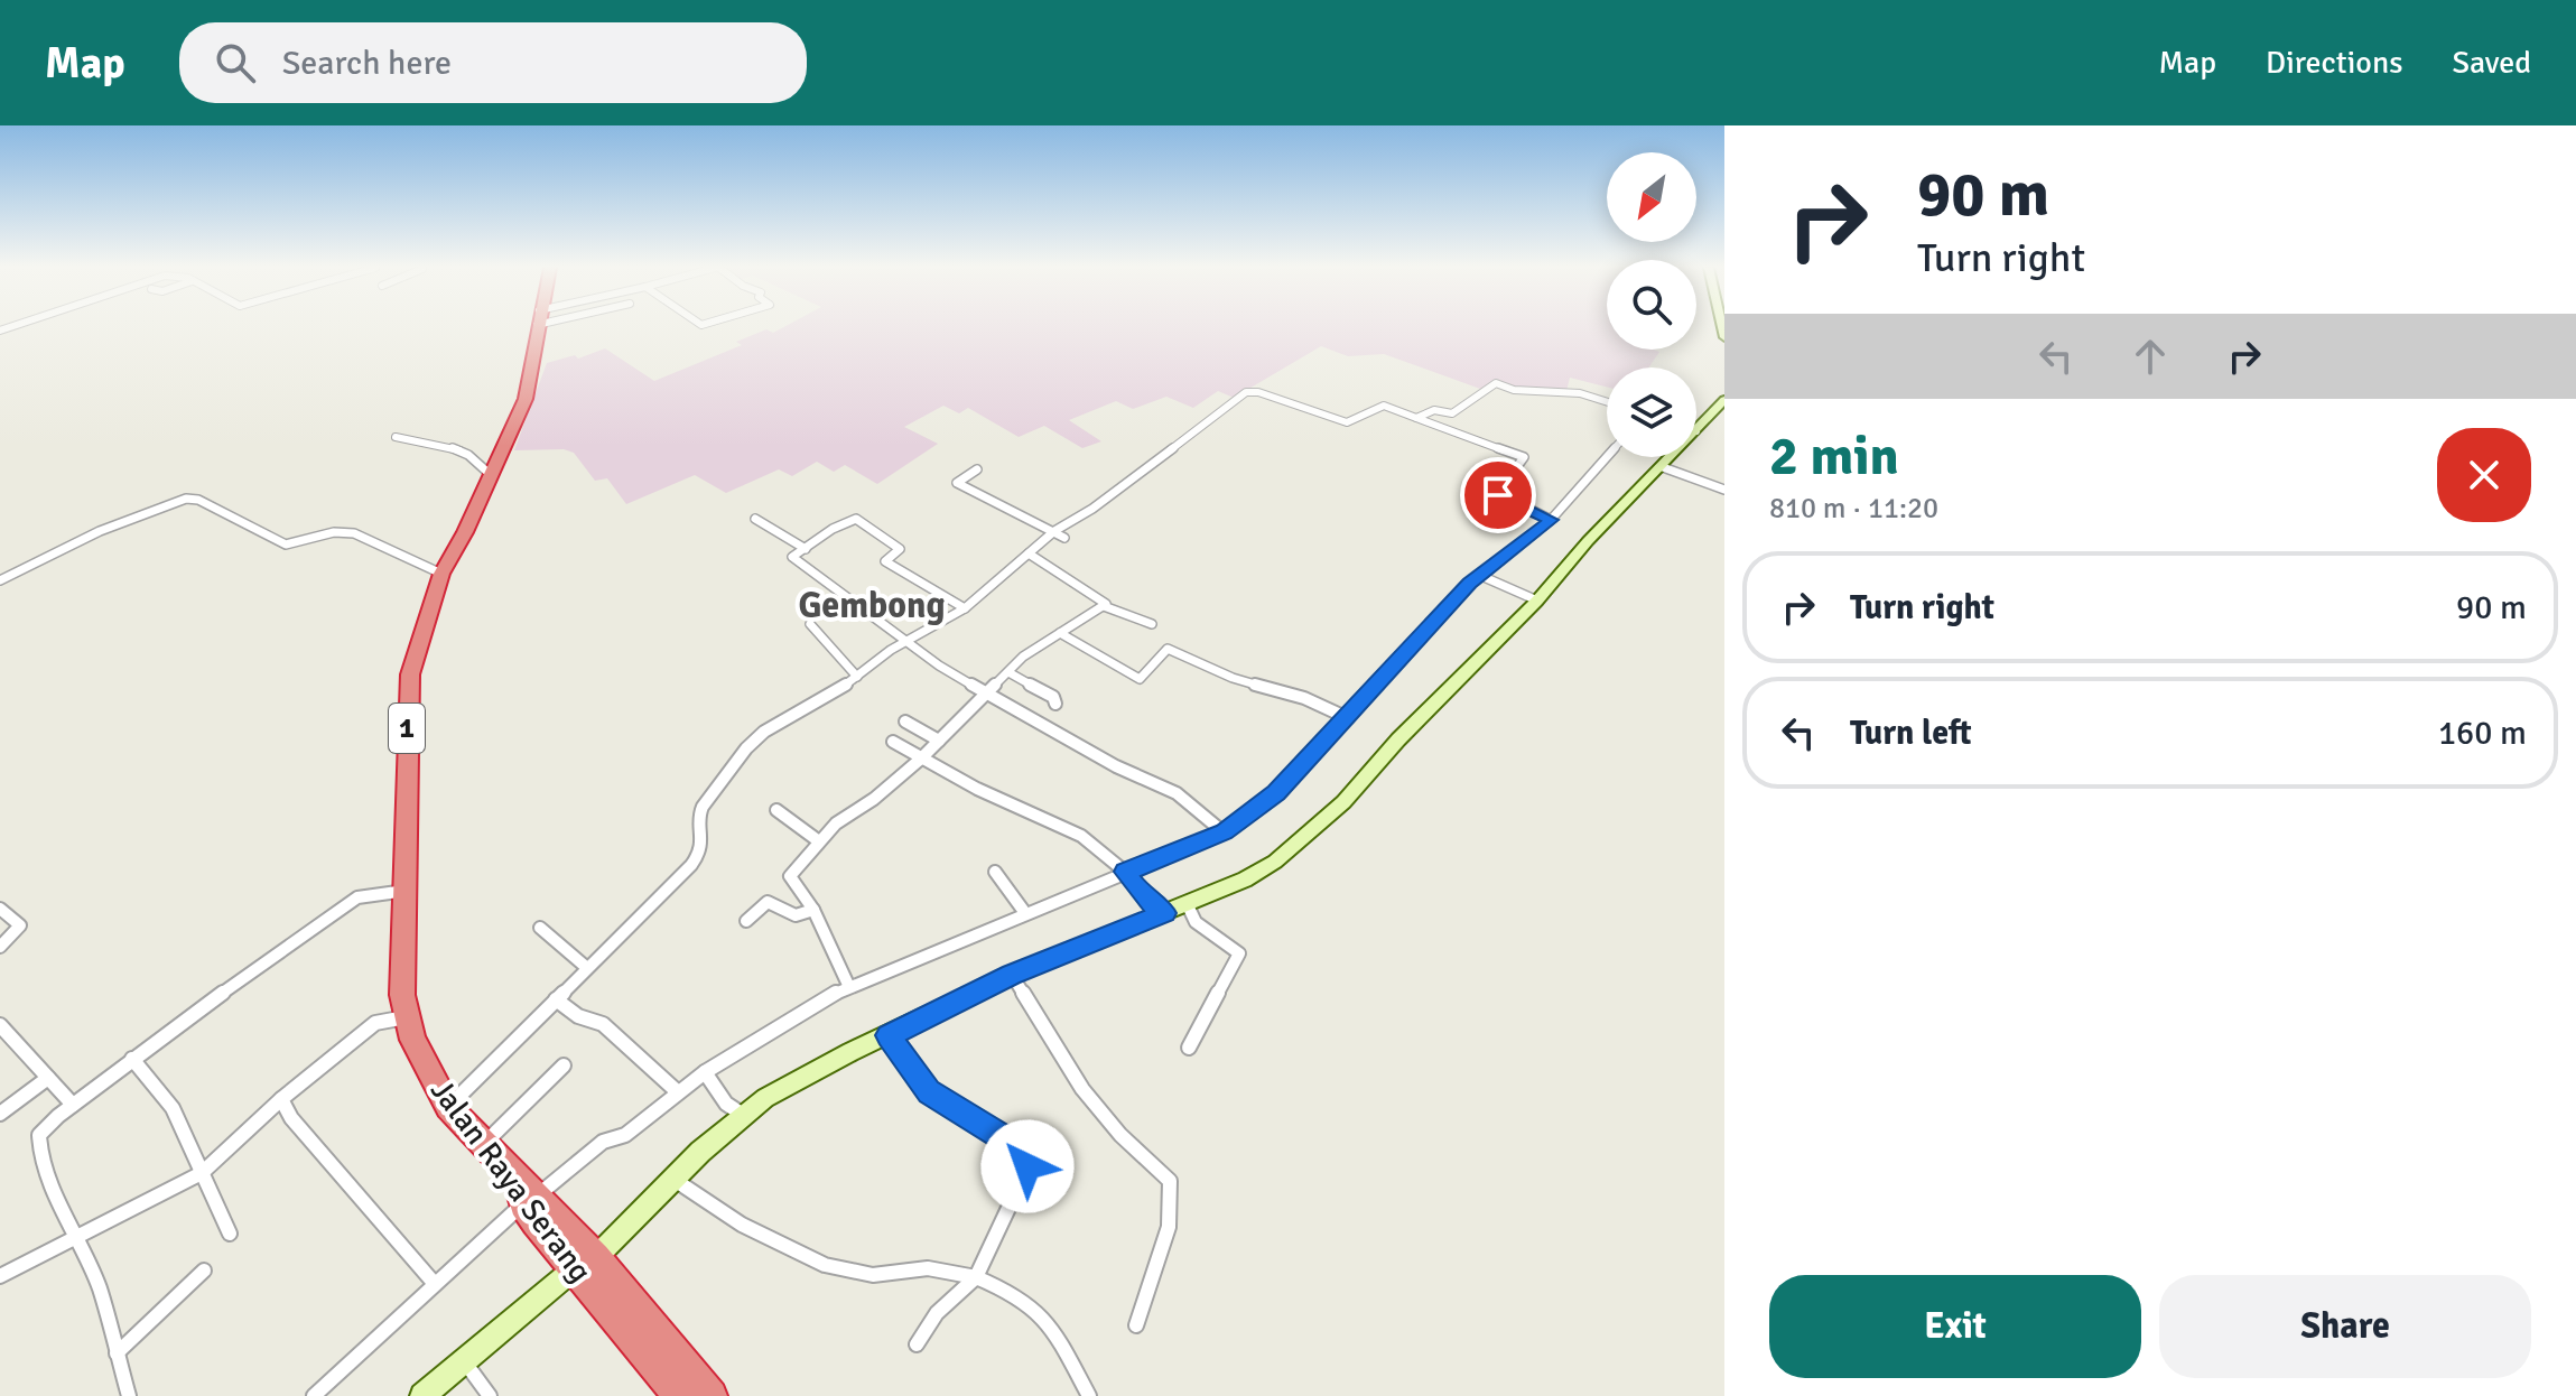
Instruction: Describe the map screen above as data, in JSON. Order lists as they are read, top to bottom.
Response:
{
  "streets": {
    "highway": ["1", "Jalan Raya Serang"]
  },
  "districts": ["Gembong"],
  "north": "bottom left",
  "page": {
    "header": "Map",
    "search": "Search here",
    "nav": ["Map", "Directions", "Saved"],
    "turn": ["90 m", "Turn right"],
    "heading": ["2 min", "810 m · 11:20"],
    "list": [
      {
        "name": "Turn right",
        "value": "90 m"
      },
      {
        "name": "Turn left",
        "value": "160 m"
      }
    ],
    "buttons": ["Exit", "Share"]
  }
}
